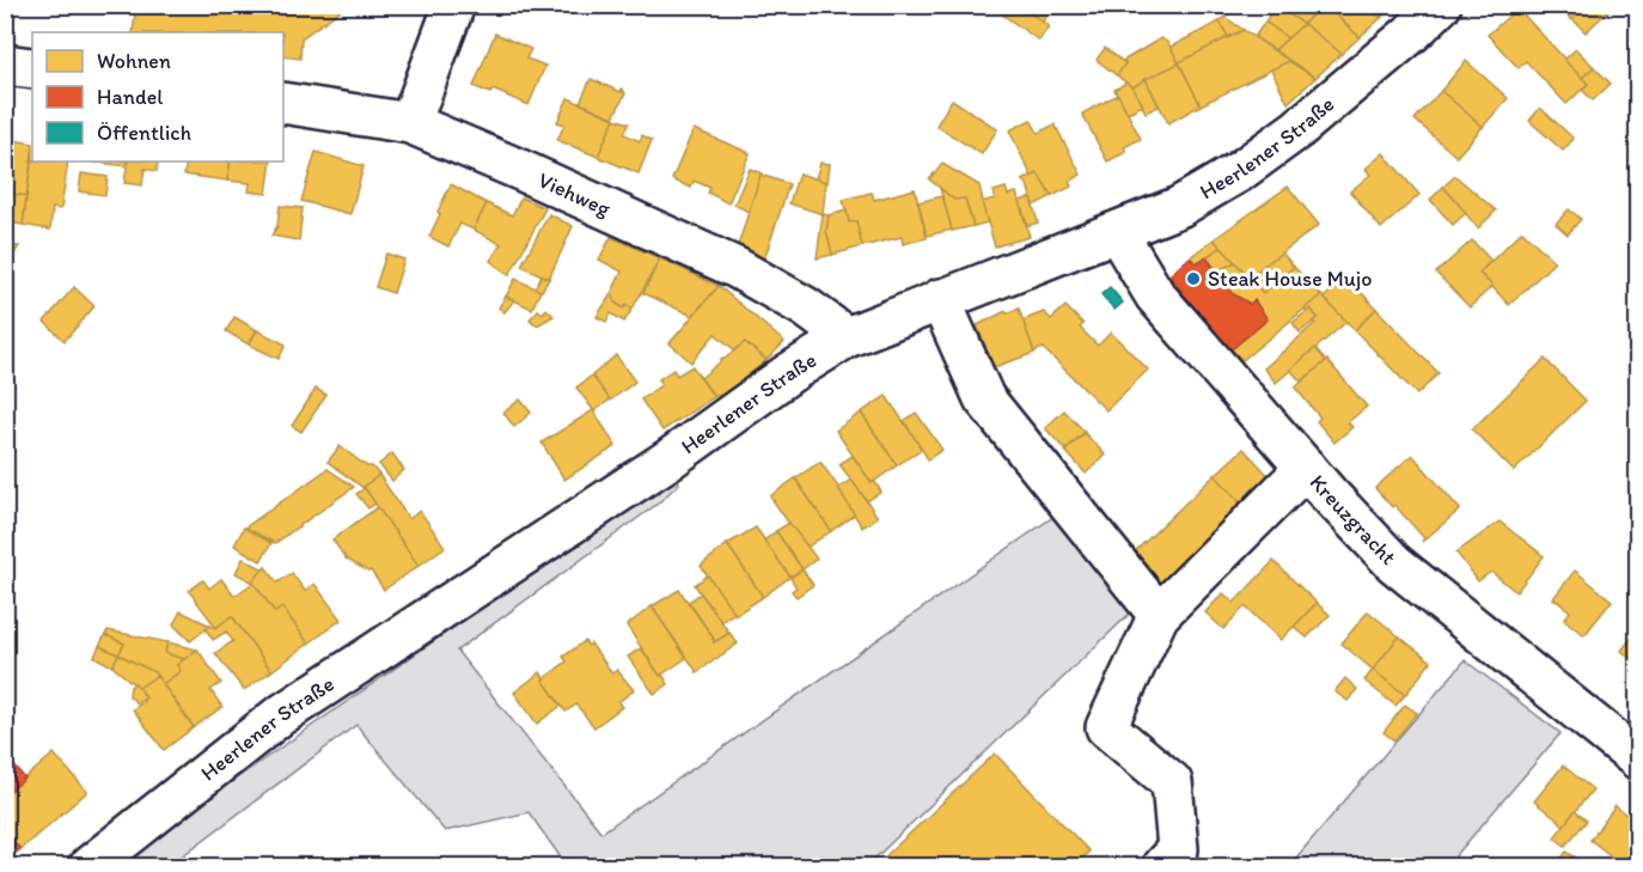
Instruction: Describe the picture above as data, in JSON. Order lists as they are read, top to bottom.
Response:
{
  "streets": {
    "main road": ["Heerlener Straße", "Viehweg", "Kreuzgracht"]
  },
  "crossings": [
    ["Heerlener Straße", "Viehweg"],
    ["Heerlener Straße", "Kreuzgracht"]
  ],
  "places": ["Steak House Mujo"],
  "legend": ["Wohnen", "Handel", "Öffentlich"]
}
